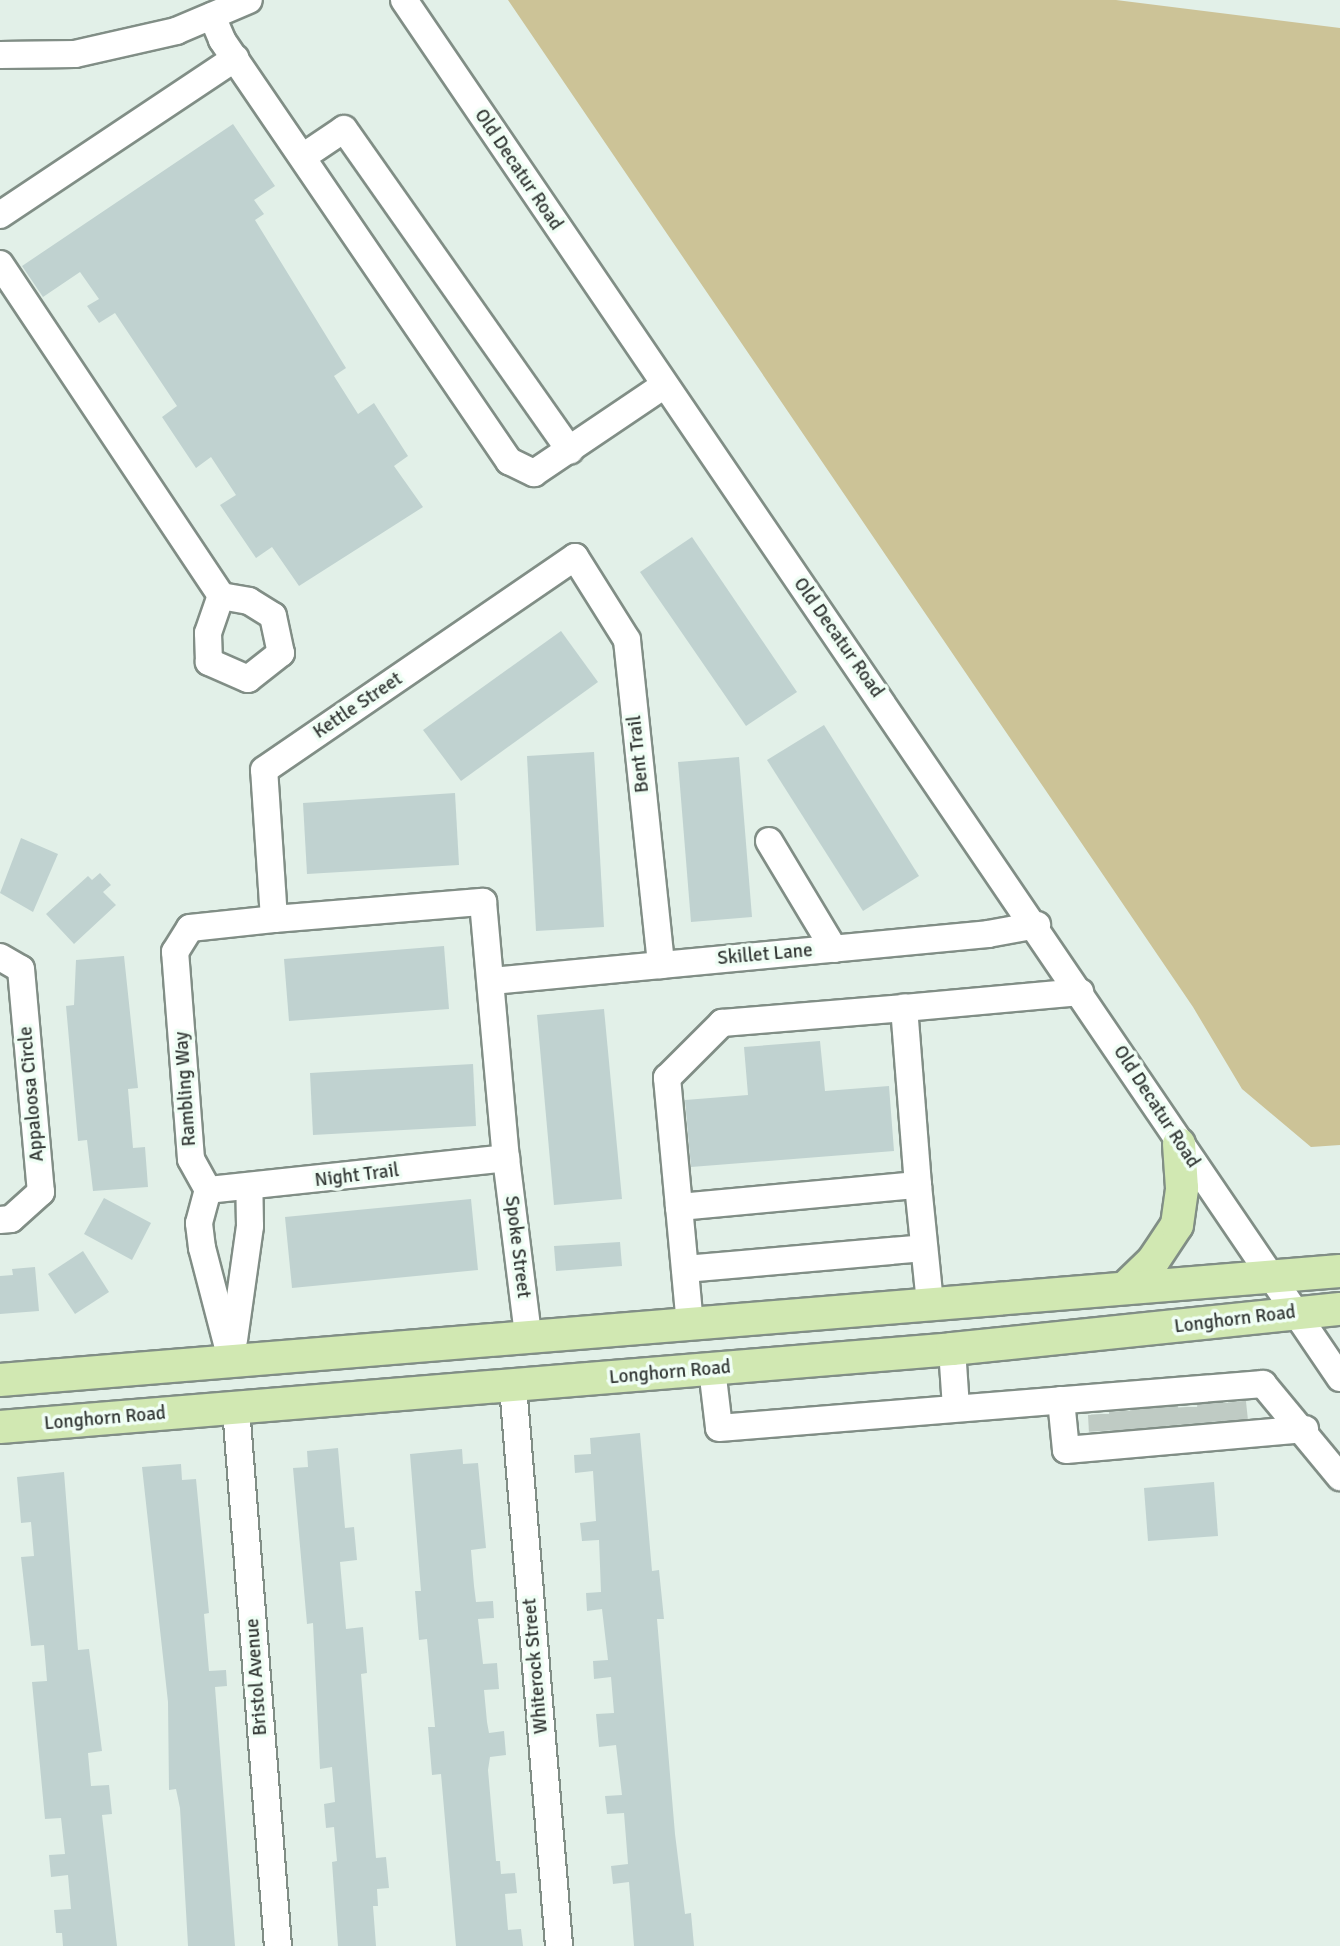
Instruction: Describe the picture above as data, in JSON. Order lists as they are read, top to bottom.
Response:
{
  "streets": {
    "main road": ["Longhorn Road"],
    "street": [
      "Old Decatur Road",
      "Kettle Street",
      "Bent Trail",
      "Skillet Lane",
      "Rambling Way",
      "Appaloosa Circle",
      "Night Trail",
      "Spoke Street",
      "Whiterock Street",
      "Bristol Avenue"
    ]
  },
  "crossings": [
    ["Old Decatur Road", "Skillet Lane"],
    ["Old Decatur Road", "Longhorn Road"],
    ["Kettle Street", "Bent Trail"],
    ["Kettle Street", "Rambling Way"],
    ["Bent Trail", "Skillet Lane"],
    ["Skillet Lane", "Rambling Way"],
    ["Skillet Lane", "Spoke Street"],
    ["Rambling Way", "Night Trail"],
    ["Rambling Way", "Spoke Street"],
    ["Night Trail", "Spoke Street"],
    ["Spoke Street", "Longhorn Road"],
    ["Longhorn Road", "Whiterock Street"],
    ["Longhorn Road", "Bristol Avenue"]
  ]
}
